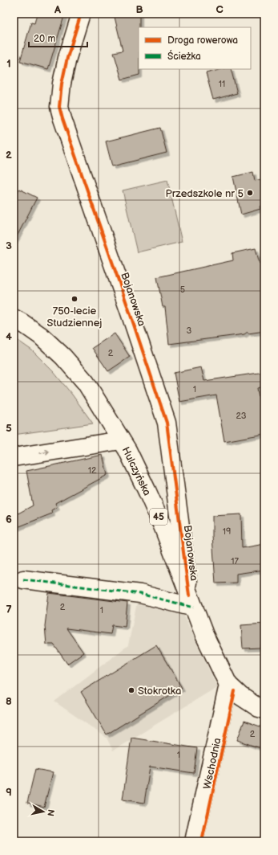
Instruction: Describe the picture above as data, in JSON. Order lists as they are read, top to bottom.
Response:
{
  "streets": {
    "street": [
      "Bojanowska",
      "Hulczyńska",
      "45",
      "Wschodnia"
    ]
  },
  "crossings": [
    ["Bojanowska", "Hulczyńska"],
    ["Hulczyńska", "Wschodnia"]
  ],
  "places": ["Przedszkole nr 5", "750-lecie Studziennej", "Stokrotka"],
  "house_numbers": [
    "11",
    "5",
    "3",
    "2",
    "1",
    "23",
    "12",
    "19",
    "17",
    "2",
    "1",
    "2",
    "1"
  ],
  "legend": ["Droga rowerowa", "Ścieżka"],
  "scale_bar": "20 m",
  "north": "right",
  "grid": {
    "columns": ["A", "B", "C"],
    "rows": [
      "1",
      "2",
      "3",
      "4",
      "5",
      "6",
      "7",
      "8",
      "9"
    ]
  }
}
